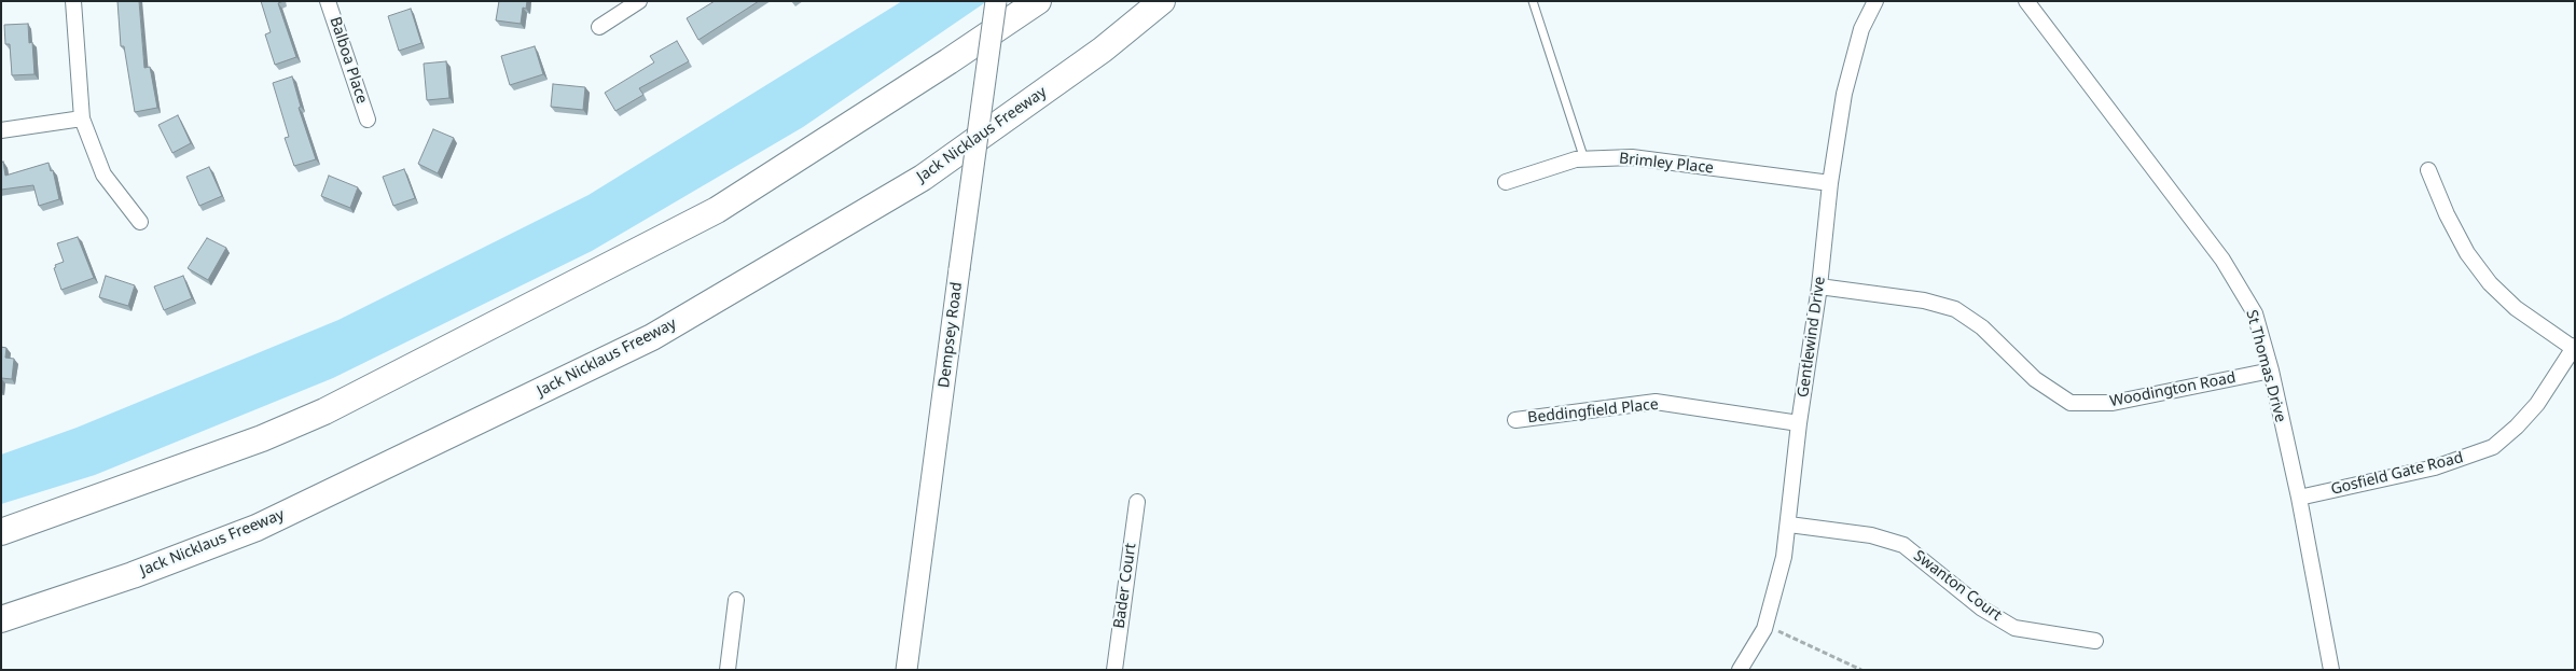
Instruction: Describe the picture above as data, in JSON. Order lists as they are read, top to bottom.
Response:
{
  "streets": {
    "highway": ["Jack Nicklaus Freeway"],
    "main road": ["Dempsey Road"],
    "street": [
      "Balboa Place",
      "Brimley Place",
      "Gentlewind Drive",
      "St Thomas Drive",
      "Woodington Road",
      "Beddingfield Place",
      "Gosfield Gate Road",
      "Bader Court",
      "Swanton Court"
    ]
  },
  "crossings": [
    ["Brimley Place", "Gentlewind Drive"],
    ["Gentlewind Drive", "Woodington Road"],
    ["Gentlewind Drive", "Beddingfield Place"],
    ["Gentlewind Drive", "Swanton Court"],
    ["St Thomas Drive", "Woodington Road"],
    ["St Thomas Drive", "Gosfield Gate Road"]
  ]
}
